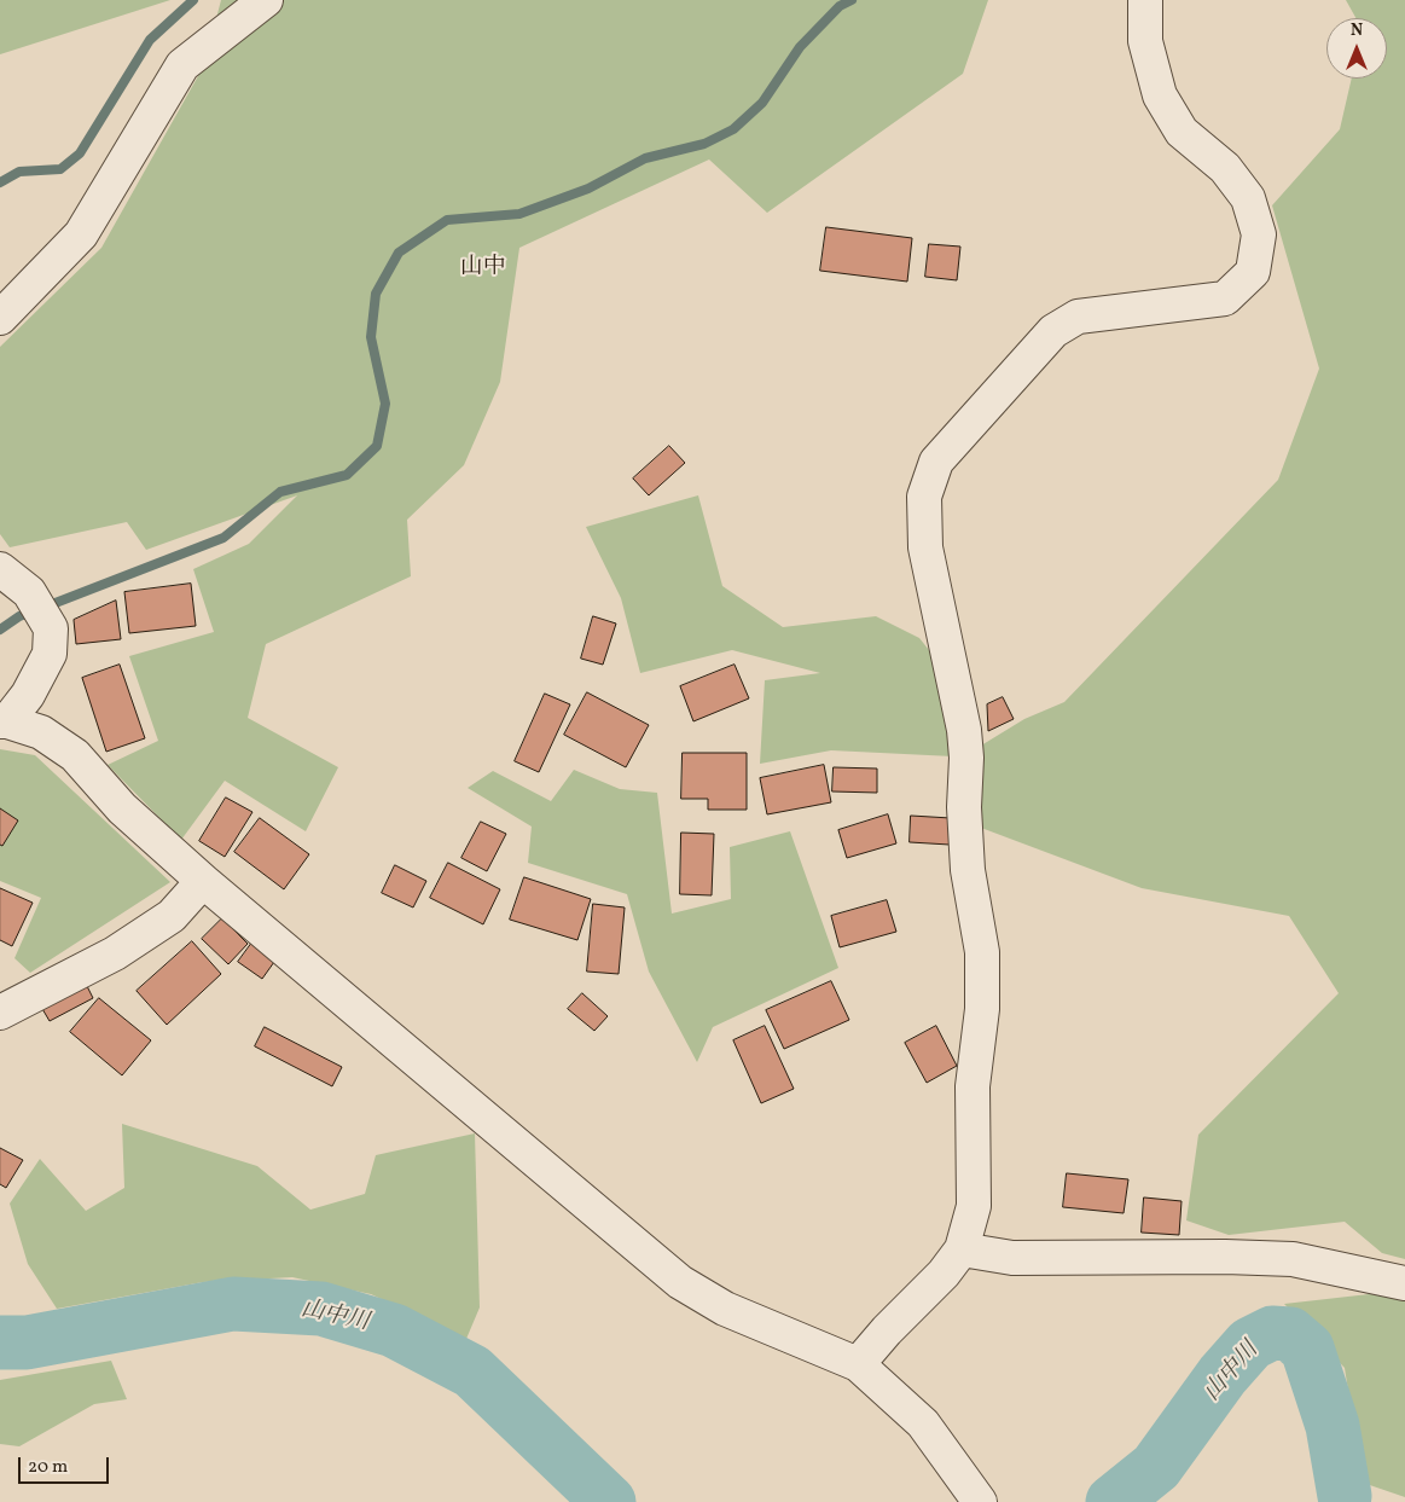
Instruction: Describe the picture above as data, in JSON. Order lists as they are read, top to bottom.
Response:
{
  "districts": ["山中"],
  "water": ["山中川"],
  "scale_bar": "20 m",
  "north": "top"
}
